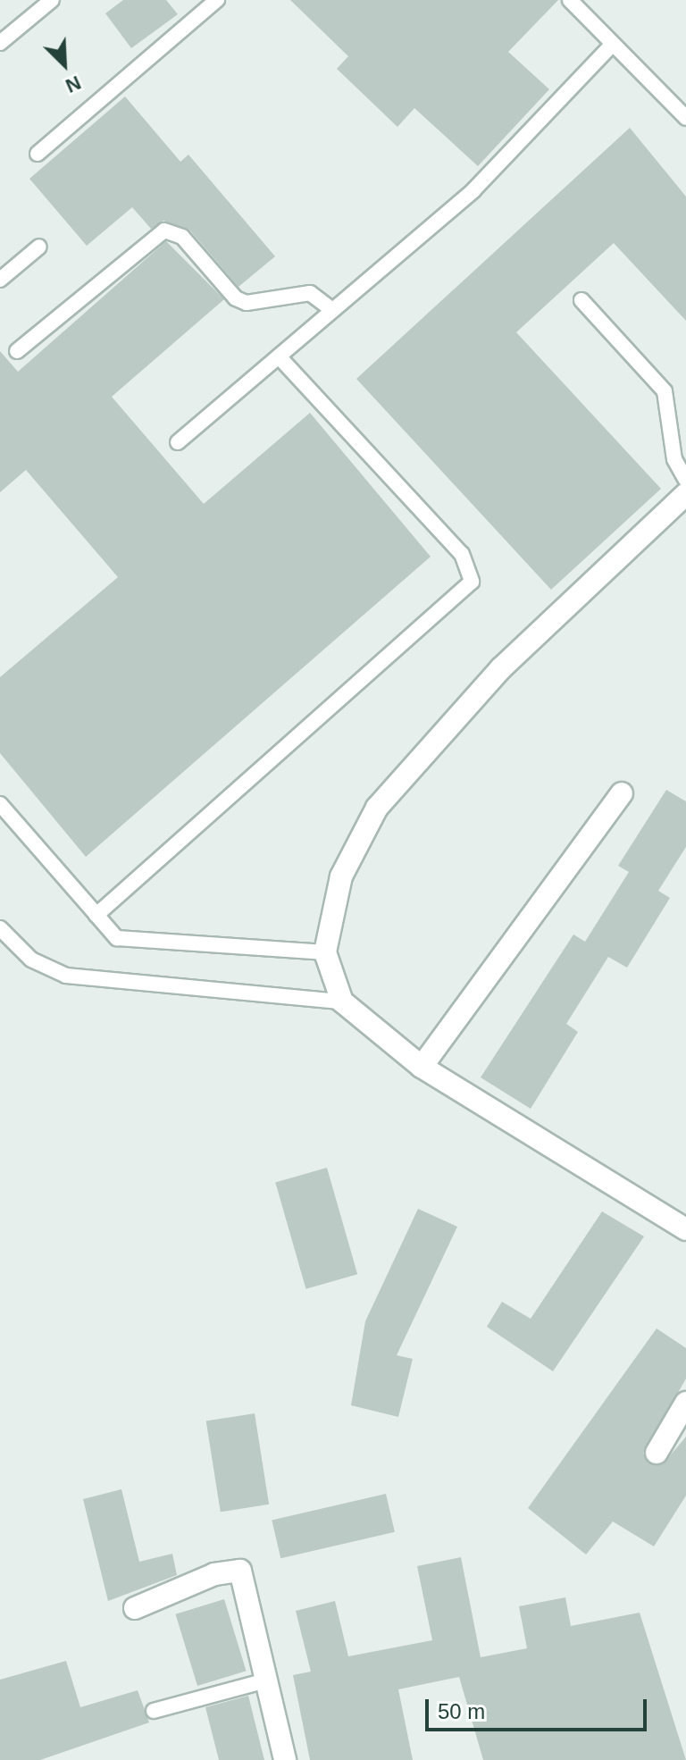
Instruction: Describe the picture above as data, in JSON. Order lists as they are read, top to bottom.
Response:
{
  "scale_bar": "50 m",
  "north": "bottom right"
}
